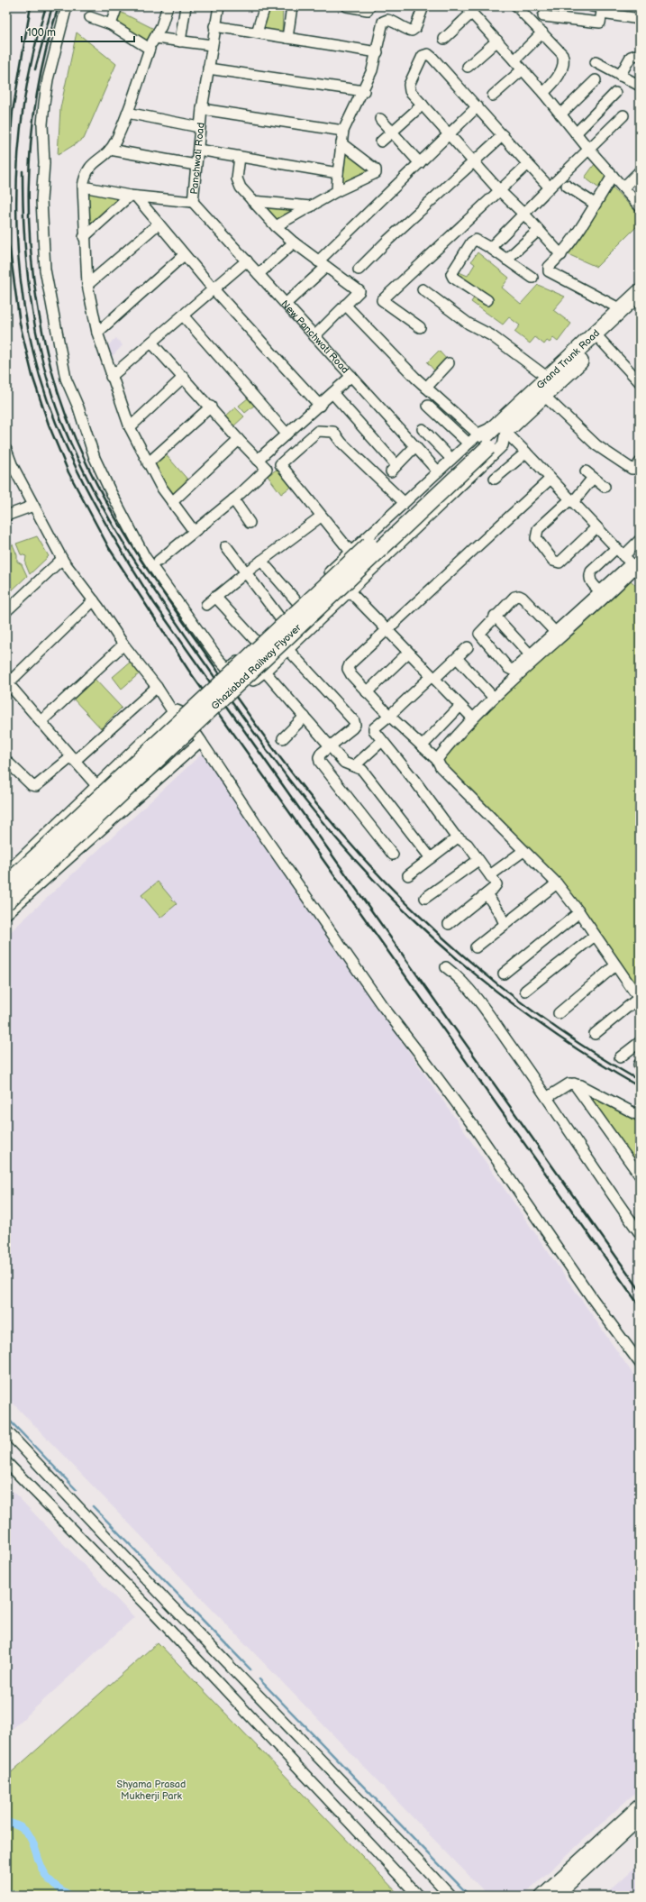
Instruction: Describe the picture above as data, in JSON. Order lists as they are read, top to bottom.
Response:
{
  "streets": {
    "highway": ["Grand Trunk Road", "Ghaziabad Railway Flyover"],
    "street": ["Panchwati Road", "New Panchwati Road"]
  },
  "crossings": [
    ["Panchwati Road", "New Panchwati Road"],
    ["Grand Trunk Road", "Ghaziabad Railway Flyover"]
  ],
  "parks": ["Shyama Prasad Mukherji Park"],
  "scale_bar": "100 m"
}
